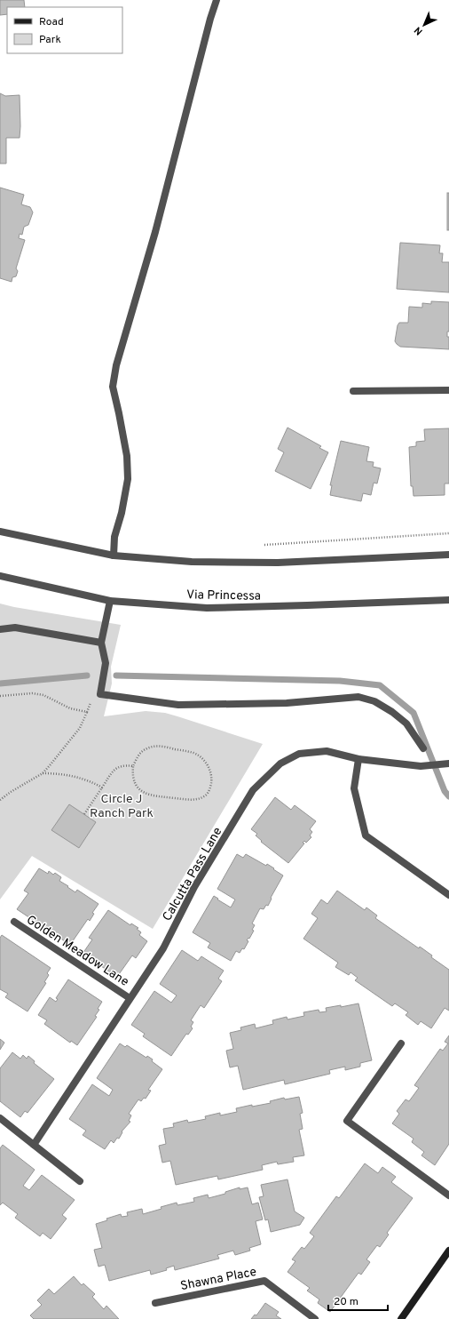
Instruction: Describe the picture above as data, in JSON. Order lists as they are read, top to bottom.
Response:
{
  "streets": {
    "street": [
      "Via Princessa",
      "Calcutta Pass Lane",
      "Golden Meadow Lane",
      "Shawna Place"
    ]
  },
  "crossings": [
    ["Calcutta Pass Lane", "Golden Meadow Lane"]
  ],
  "parks": ["Circle J Ranch Park"],
  "legend": ["Road", "Park"],
  "scale_bar": "20 m",
  "north": "bottom left"
}
